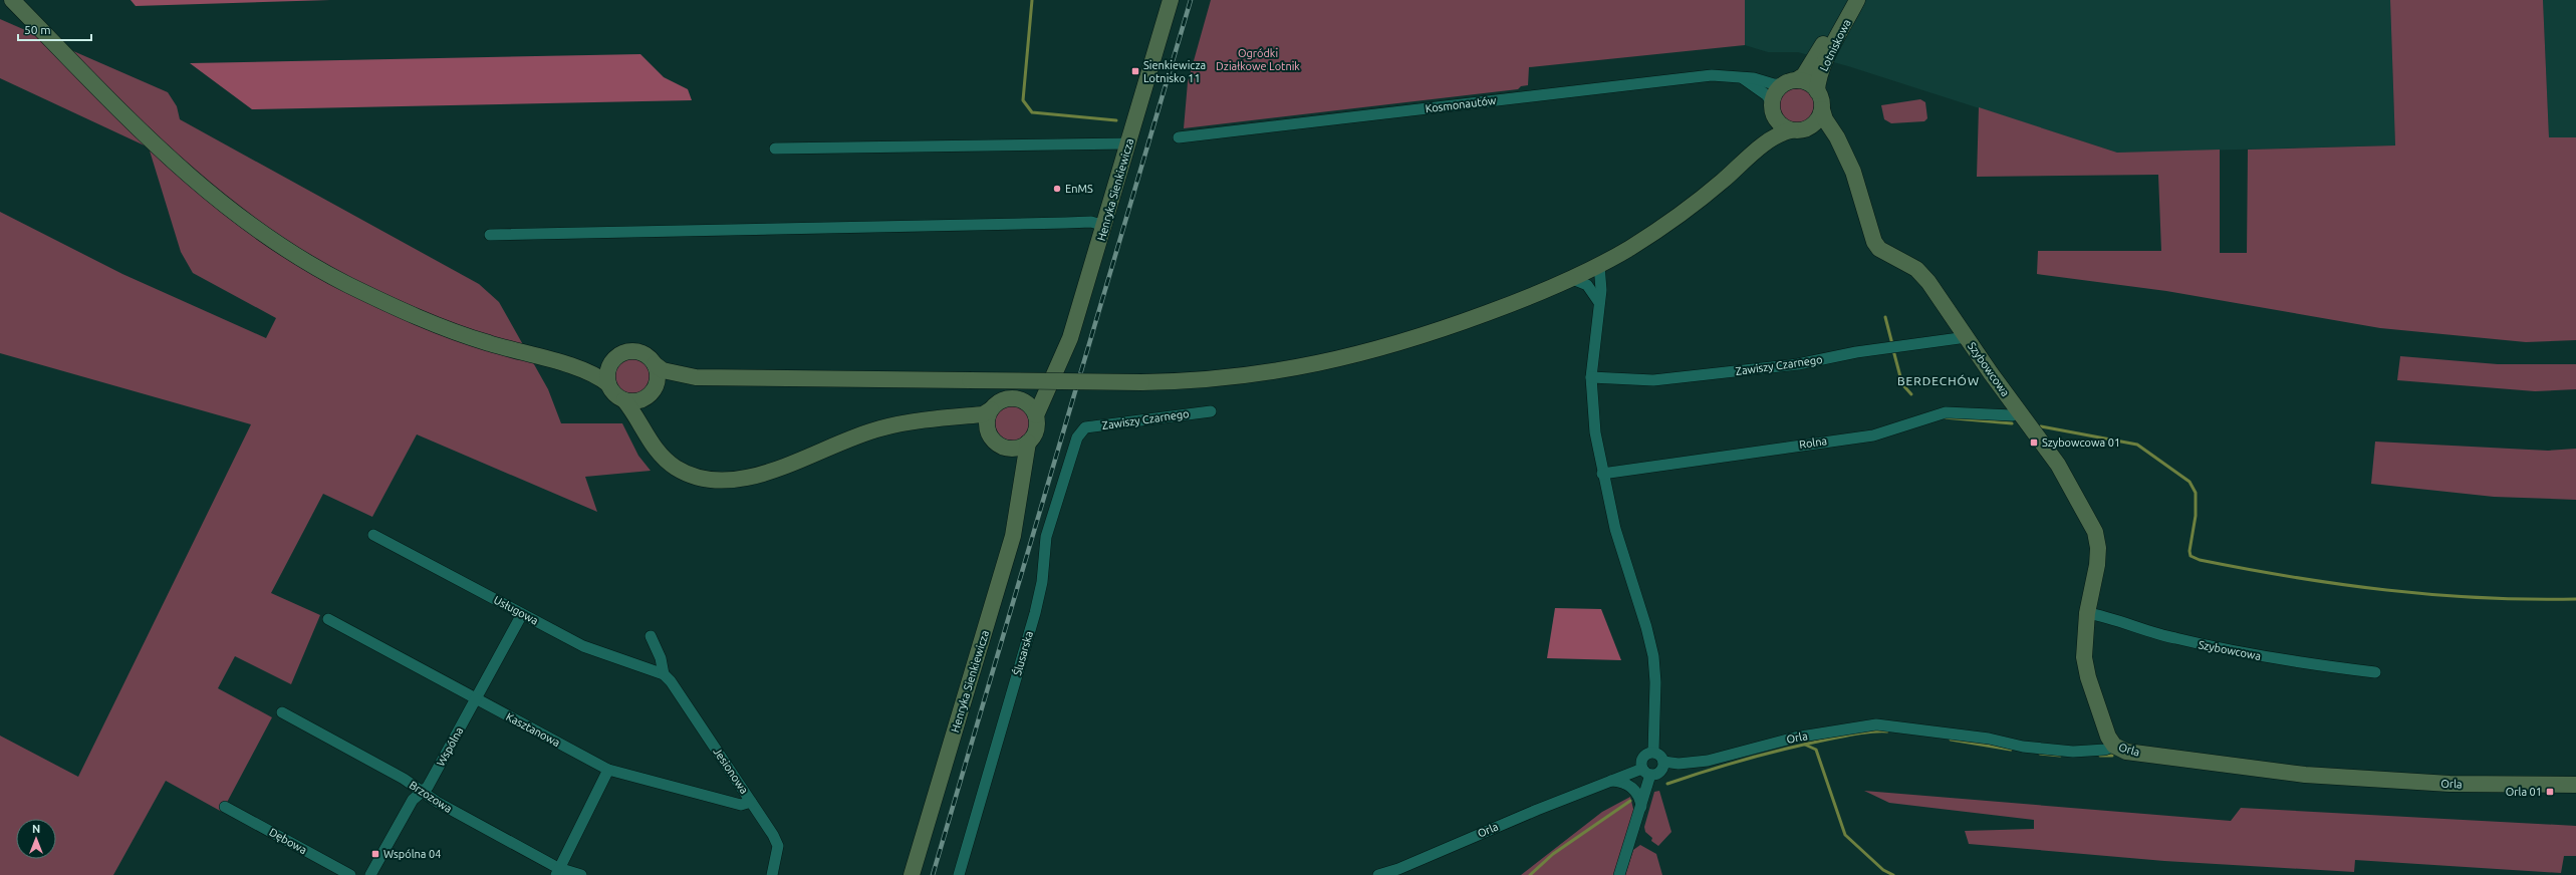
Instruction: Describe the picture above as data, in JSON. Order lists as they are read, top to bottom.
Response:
{
  "streets": {
    "main road": [
      "Lotniskowa",
      "Henryka Sienkiewicza",
      "Szybowcowa",
      "Orla"
    ],
    "street": [
      "Kosmonautów",
      "Zawiszy Czarnego",
      "Rolna",
      "Usługowa",
      "Ślusarska",
      "Kasztanowa",
      "Wspólna",
      "Jesionowa",
      "Brzozowa",
      "Dębowa"
    ]
  },
  "crossings": [
    ["Lotniskowa", "Kosmonautów"],
    ["Lotniskowa", "Szybowcowa"],
    ["Kosmonautów", "Szybowcowa"],
    ["Zawiszy Czarnego", "Szybowcowa"],
    ["Zawiszy Czarnego", "Ślusarska"],
    ["Szybowcowa", "Rolna"],
    ["Szybowcowa", "Orla"],
    ["Usługowa", "Wspólna"],
    ["Usługowa", "Jesionowa"],
    ["Kasztanowa", "Wspólna"],
    ["Kasztanowa", "Jesionowa"],
    ["Wspólna", "Brzozowa"]
  ],
  "districts": ["BERDECHÓW"],
  "parks": ["Ogródki Działkowe Lotnik"],
  "places": {
    "transit": [
      "Sienkiewicza Lotnisko 11",
      "Szybowcowa 01",
      "Orla 01",
      "Wspólna 04"
    ],
    "other": ["EnMS"]
  },
  "scale_bar": "50 m",
  "north": "top"
}
